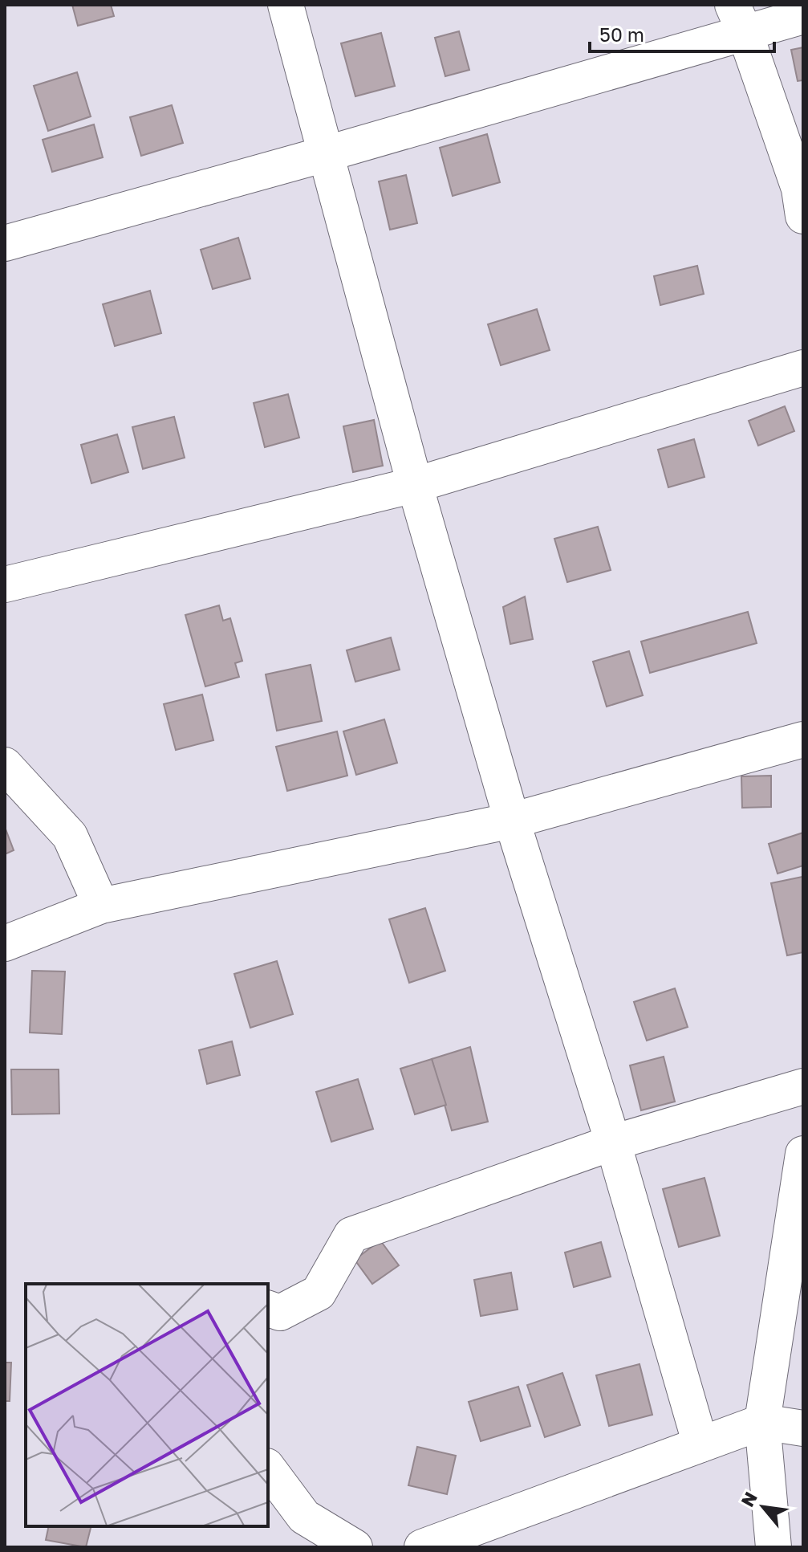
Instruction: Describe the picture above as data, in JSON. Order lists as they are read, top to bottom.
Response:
{
  "scale_bar": "50 m",
  "north": "top left"
}
